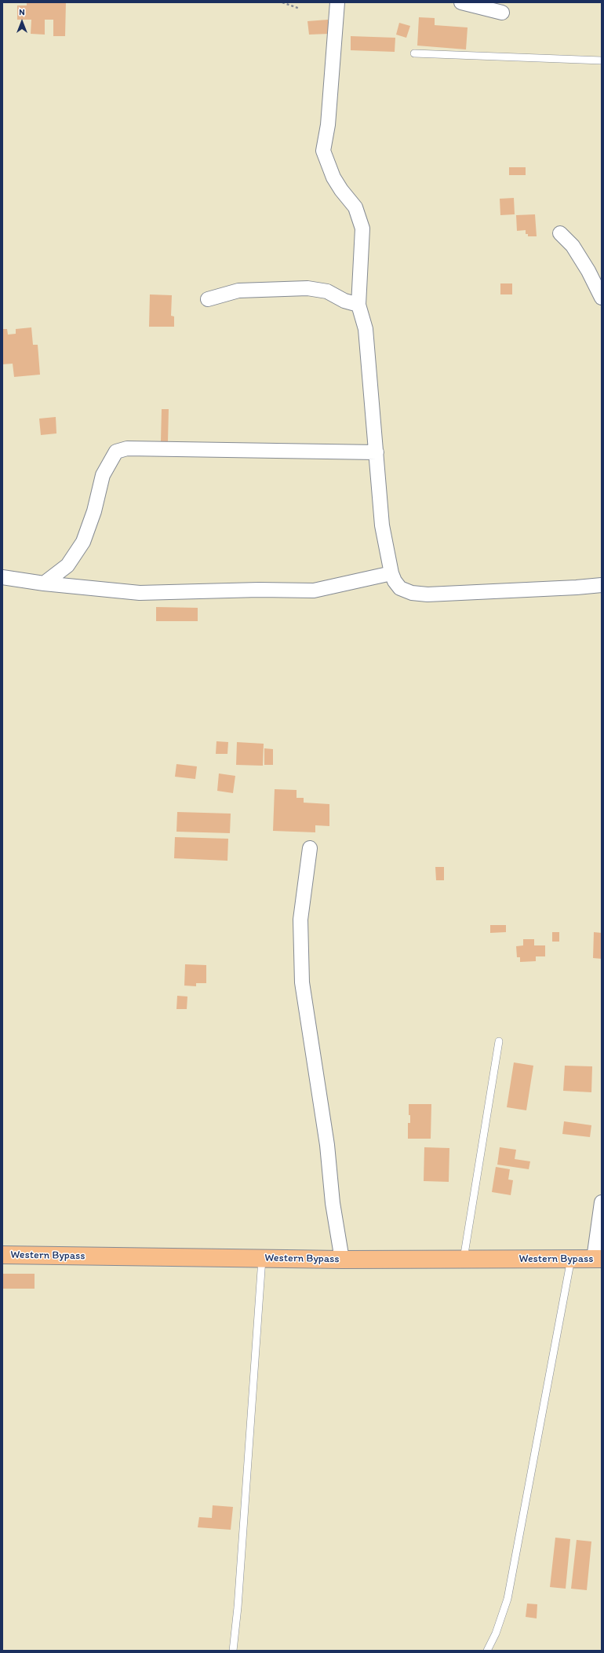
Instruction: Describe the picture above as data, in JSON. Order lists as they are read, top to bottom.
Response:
{
  "streets": {
    "main road": ["Western Bypass"]
  },
  "north": "top"
}
